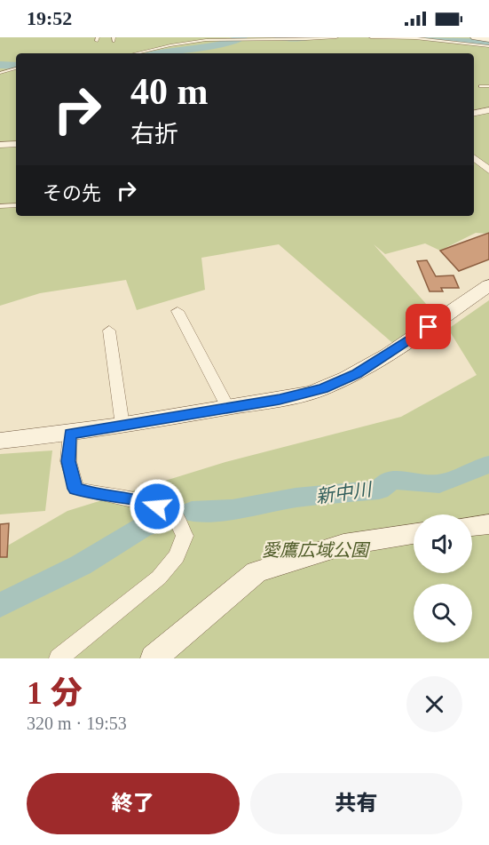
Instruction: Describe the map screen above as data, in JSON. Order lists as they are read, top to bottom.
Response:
{
  "water": ["新中川"],
  "parks": ["愛鷹広域公園"],
  "page": {
    "status": "19:52",
    "turn": ["40 m", "右折"],
    "then": "その先",
    "heading": ["1 分", "320 m · 19:53"],
    "buttons": ["終了", "共有"]
  }
}
